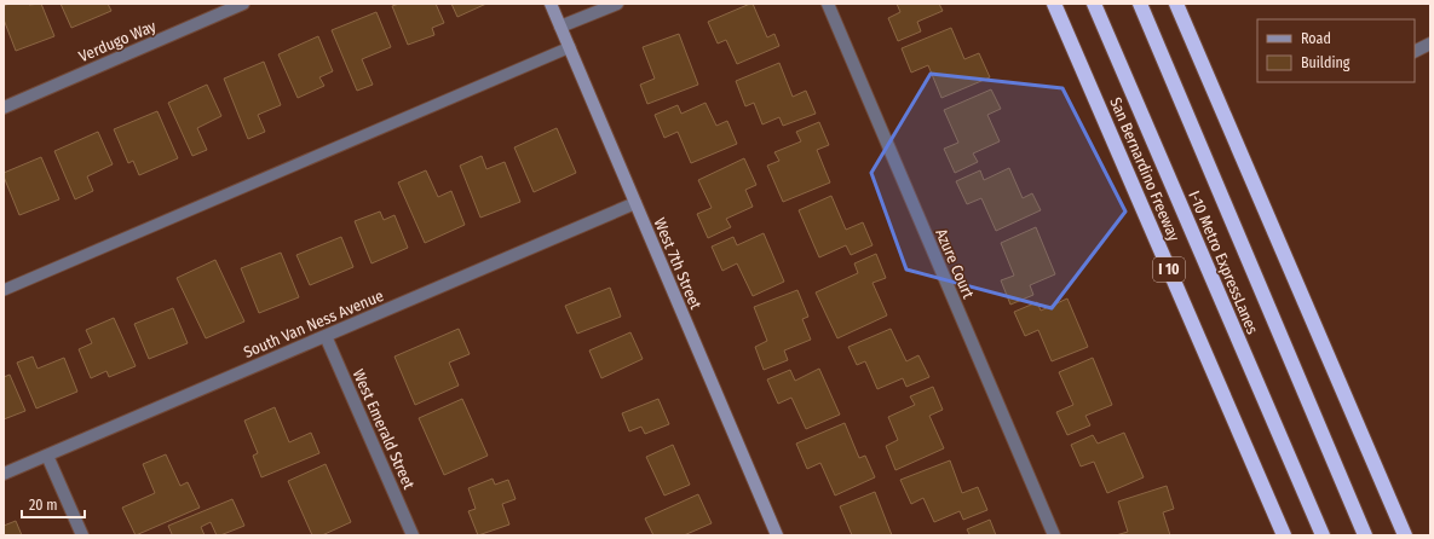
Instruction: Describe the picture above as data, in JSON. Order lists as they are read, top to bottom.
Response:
{
  "streets": {
    "highway": ["San Bernardino Freeway", "I-10 Metro ExpressLanes", "I 10"],
    "street": [
      "Verdugo Way",
      "West 7th Street",
      "Azure Court",
      "South Van Ness Avenue",
      "West Emerald Street"
    ]
  },
  "crossings": [
    ["West 7th Street", "South Van Ness Avenue"],
    ["South Van Ness Avenue", "West Emerald Street"]
  ],
  "legend": ["Road", "Building"],
  "scale_bar": "20 m"
}
